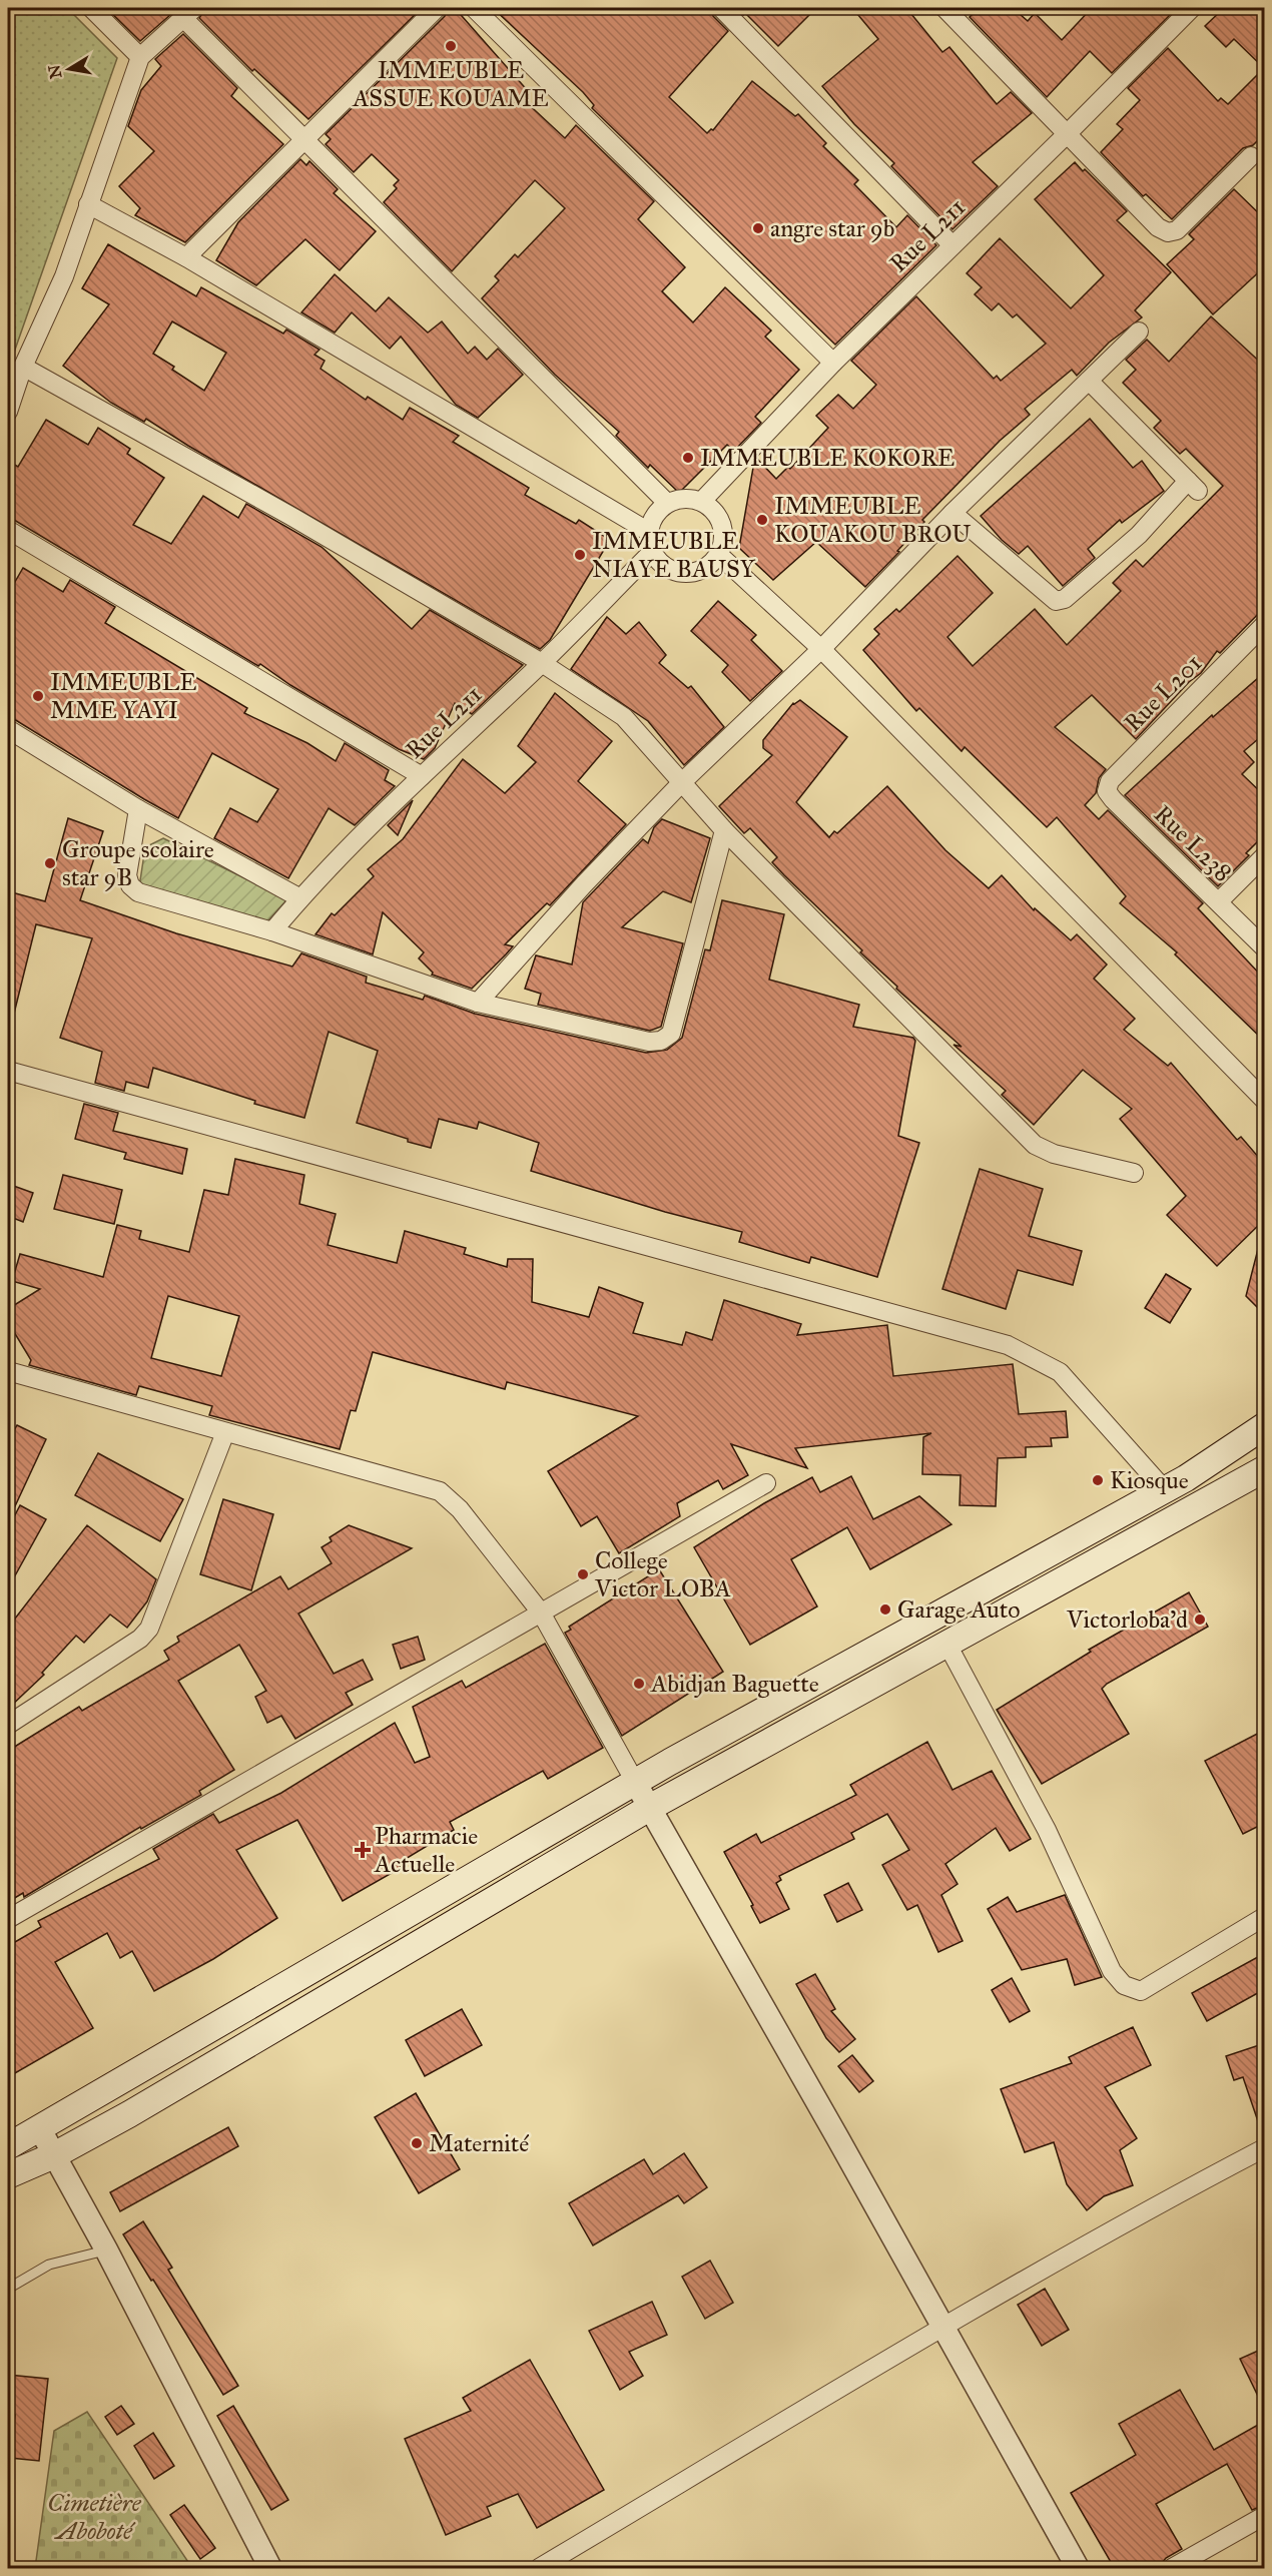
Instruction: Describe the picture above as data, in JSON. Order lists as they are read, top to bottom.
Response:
{
  "streets": {
    "street": ["Rue L211", "Rue L201", "Rue L238"]
  },
  "crossings": [
    ["Rue L201", "Rue L238"]
  ],
  "parks": ["Cimetière Aboboté"],
  "places": {
    "other": [
      "IMMEUBLE ASSUE KOUAME",
      "angre star 9b",
      "IMMEUBLE KOKORE",
      "IMMEUBLE KOUAKOU BROU",
      "IMMEUBLE NIAYE BAUSY",
      "IMMEUBLE MME YAYI",
      "Groupe scolaire star 9B",
      "Kiosque",
      "College Victor LOBA",
      "Garage Auto",
      "Victorloba'd",
      "Abidjan Baguette",
      "Maternité"
    ],
    "health": ["Pharmacie Actuelle"]
  },
  "north": "left"
}
